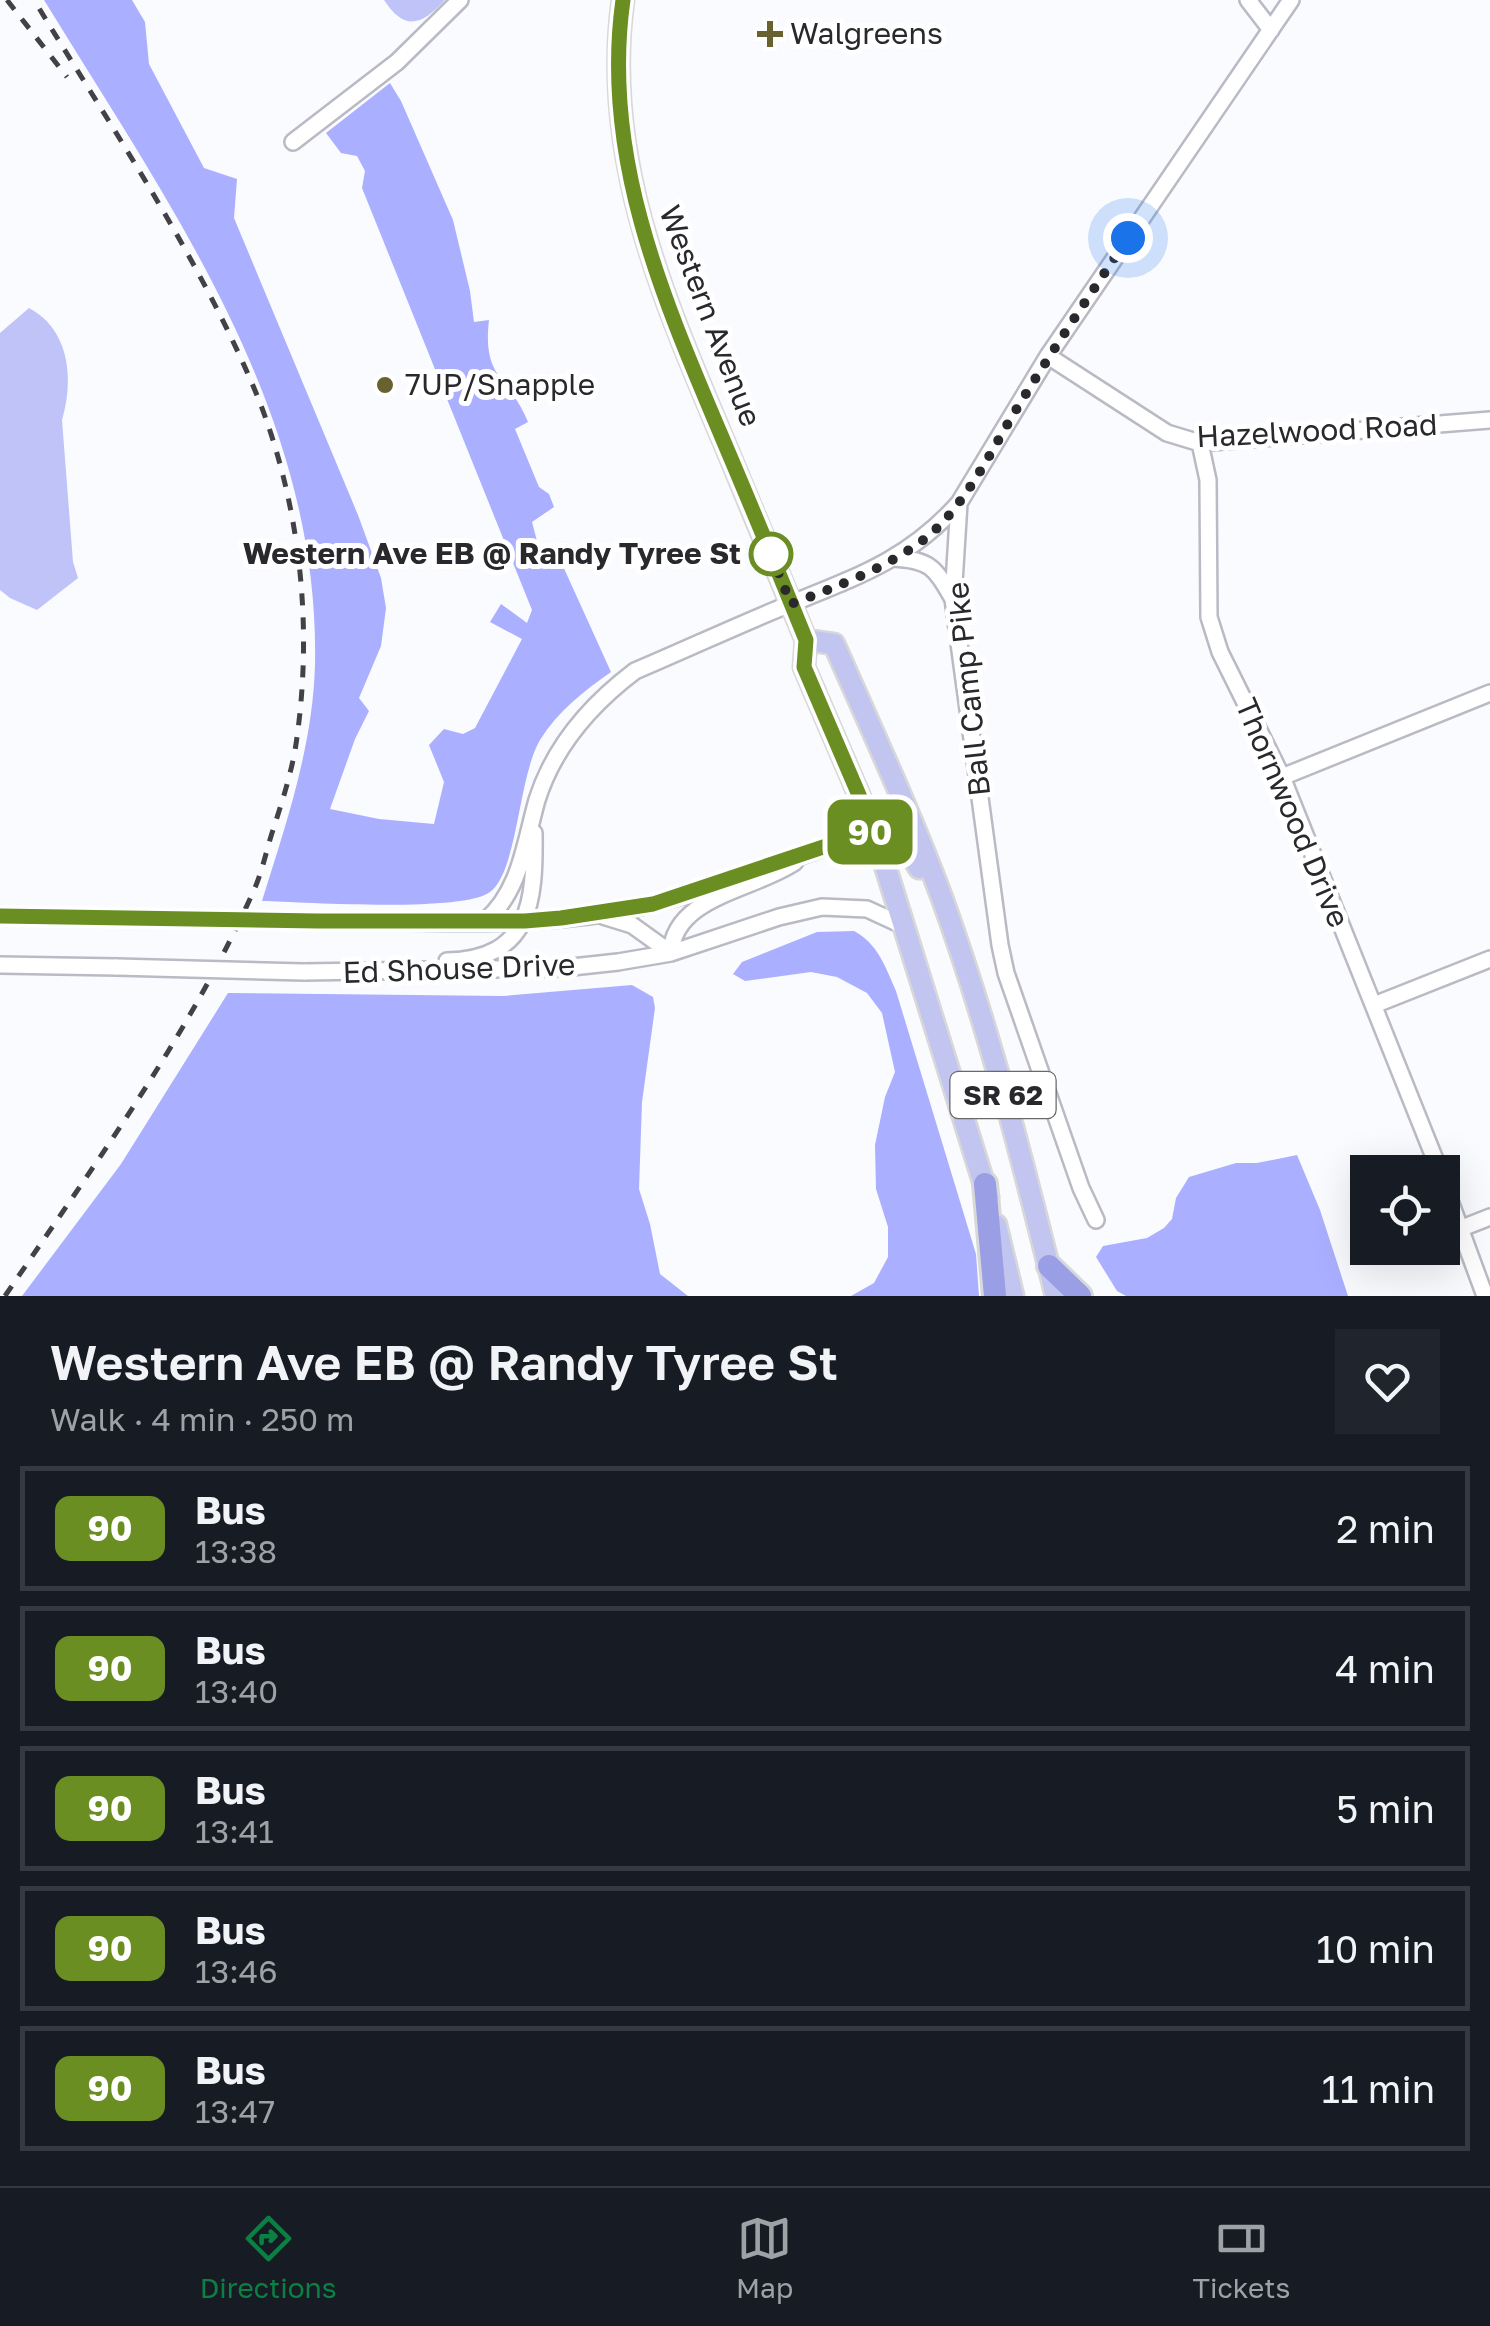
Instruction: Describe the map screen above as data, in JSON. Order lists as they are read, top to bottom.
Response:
{
  "streets": {
    "main road": ["Western Avenue", "SR 62"],
    "street": [
      "Hazelwood Road",
      "Ball Camp Pike",
      "Thornwood Drive",
      "Ed Shouse Drive"
    ]
  },
  "crossings": [
    ["Western Avenue", "Ed Shouse Drive"],
    ["Hazelwood Road", "Ball Camp Pike"],
    ["Hazelwood Road", "Thornwood Drive"]
  ],
  "places": {
    "health": ["Walgreens"],
    "other": ["7UP/Snapple", "Western Ave EB @ Randy Tyree St"]
  },
  "lines": ["bus line 90"],
  "page": {
    "on_map": "90",
    "heading": ["Western Ave EB @ Randy Tyree St", "Walk · 4 min · 250 m"],
    "list": [
      {
        "mark": "90",
        "name": "Bus",
        "note": "13:38",
        "value": "2 min"
      },
      {
        "mark": "90",
        "name": "Bus",
        "note": "13:40",
        "value": "4 min"
      },
      {
        "mark": "90",
        "name": "Bus",
        "note": "13:41",
        "value": "5 min"
      },
      {
        "mark": "90",
        "name": "Bus",
        "note": "13:46",
        "value": "10 min"
      },
      {
        "mark": "90",
        "name": "Bus",
        "note": "13:47",
        "value": "11 min"
      }
    ],
    "tabs": ["Directions", "Map", "Tickets"]
  }
}
